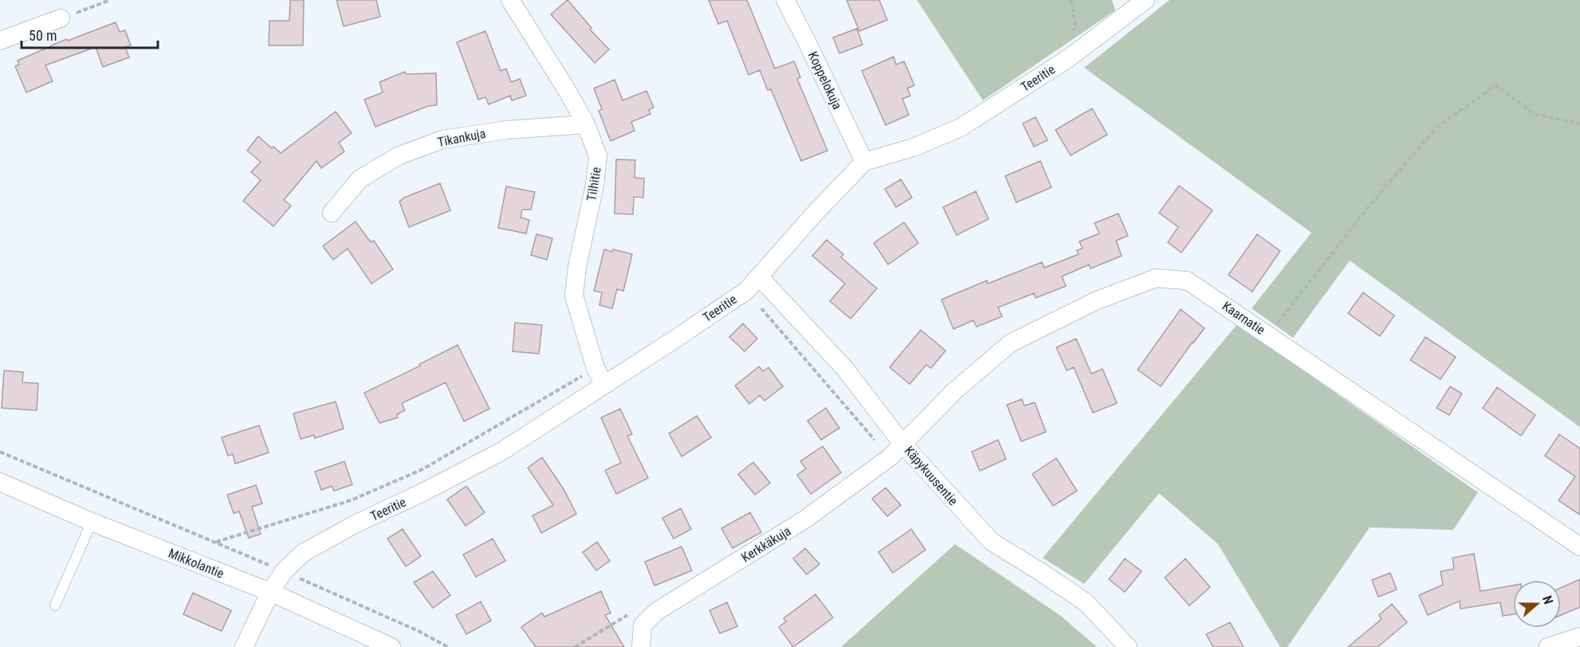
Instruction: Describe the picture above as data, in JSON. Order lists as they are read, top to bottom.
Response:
{
  "streets": {
    "street": [
      "Teeritie",
      "Koppelokuja",
      "Tikankuja",
      "Tilhitie",
      "Kaarnatie",
      "Käpykuusentie",
      "Kerkkäkuja",
      "Mikkolantie"
    ]
  },
  "crossings": [
    ["Teeritie", "Koppelokuja"],
    ["Teeritie", "Tilhitie"],
    ["Teeritie", "Käpykuusentie"],
    ["Teeritie", "Mikkolantie"],
    ["Tikankuja", "Tilhitie"],
    ["Kaarnatie", "Käpykuusentie"],
    ["Kaarnatie", "Kerkkäkuja"],
    ["Käpykuusentie", "Kerkkäkuja"]
  ],
  "scale_bar": "50 m",
  "north": "right"
}
